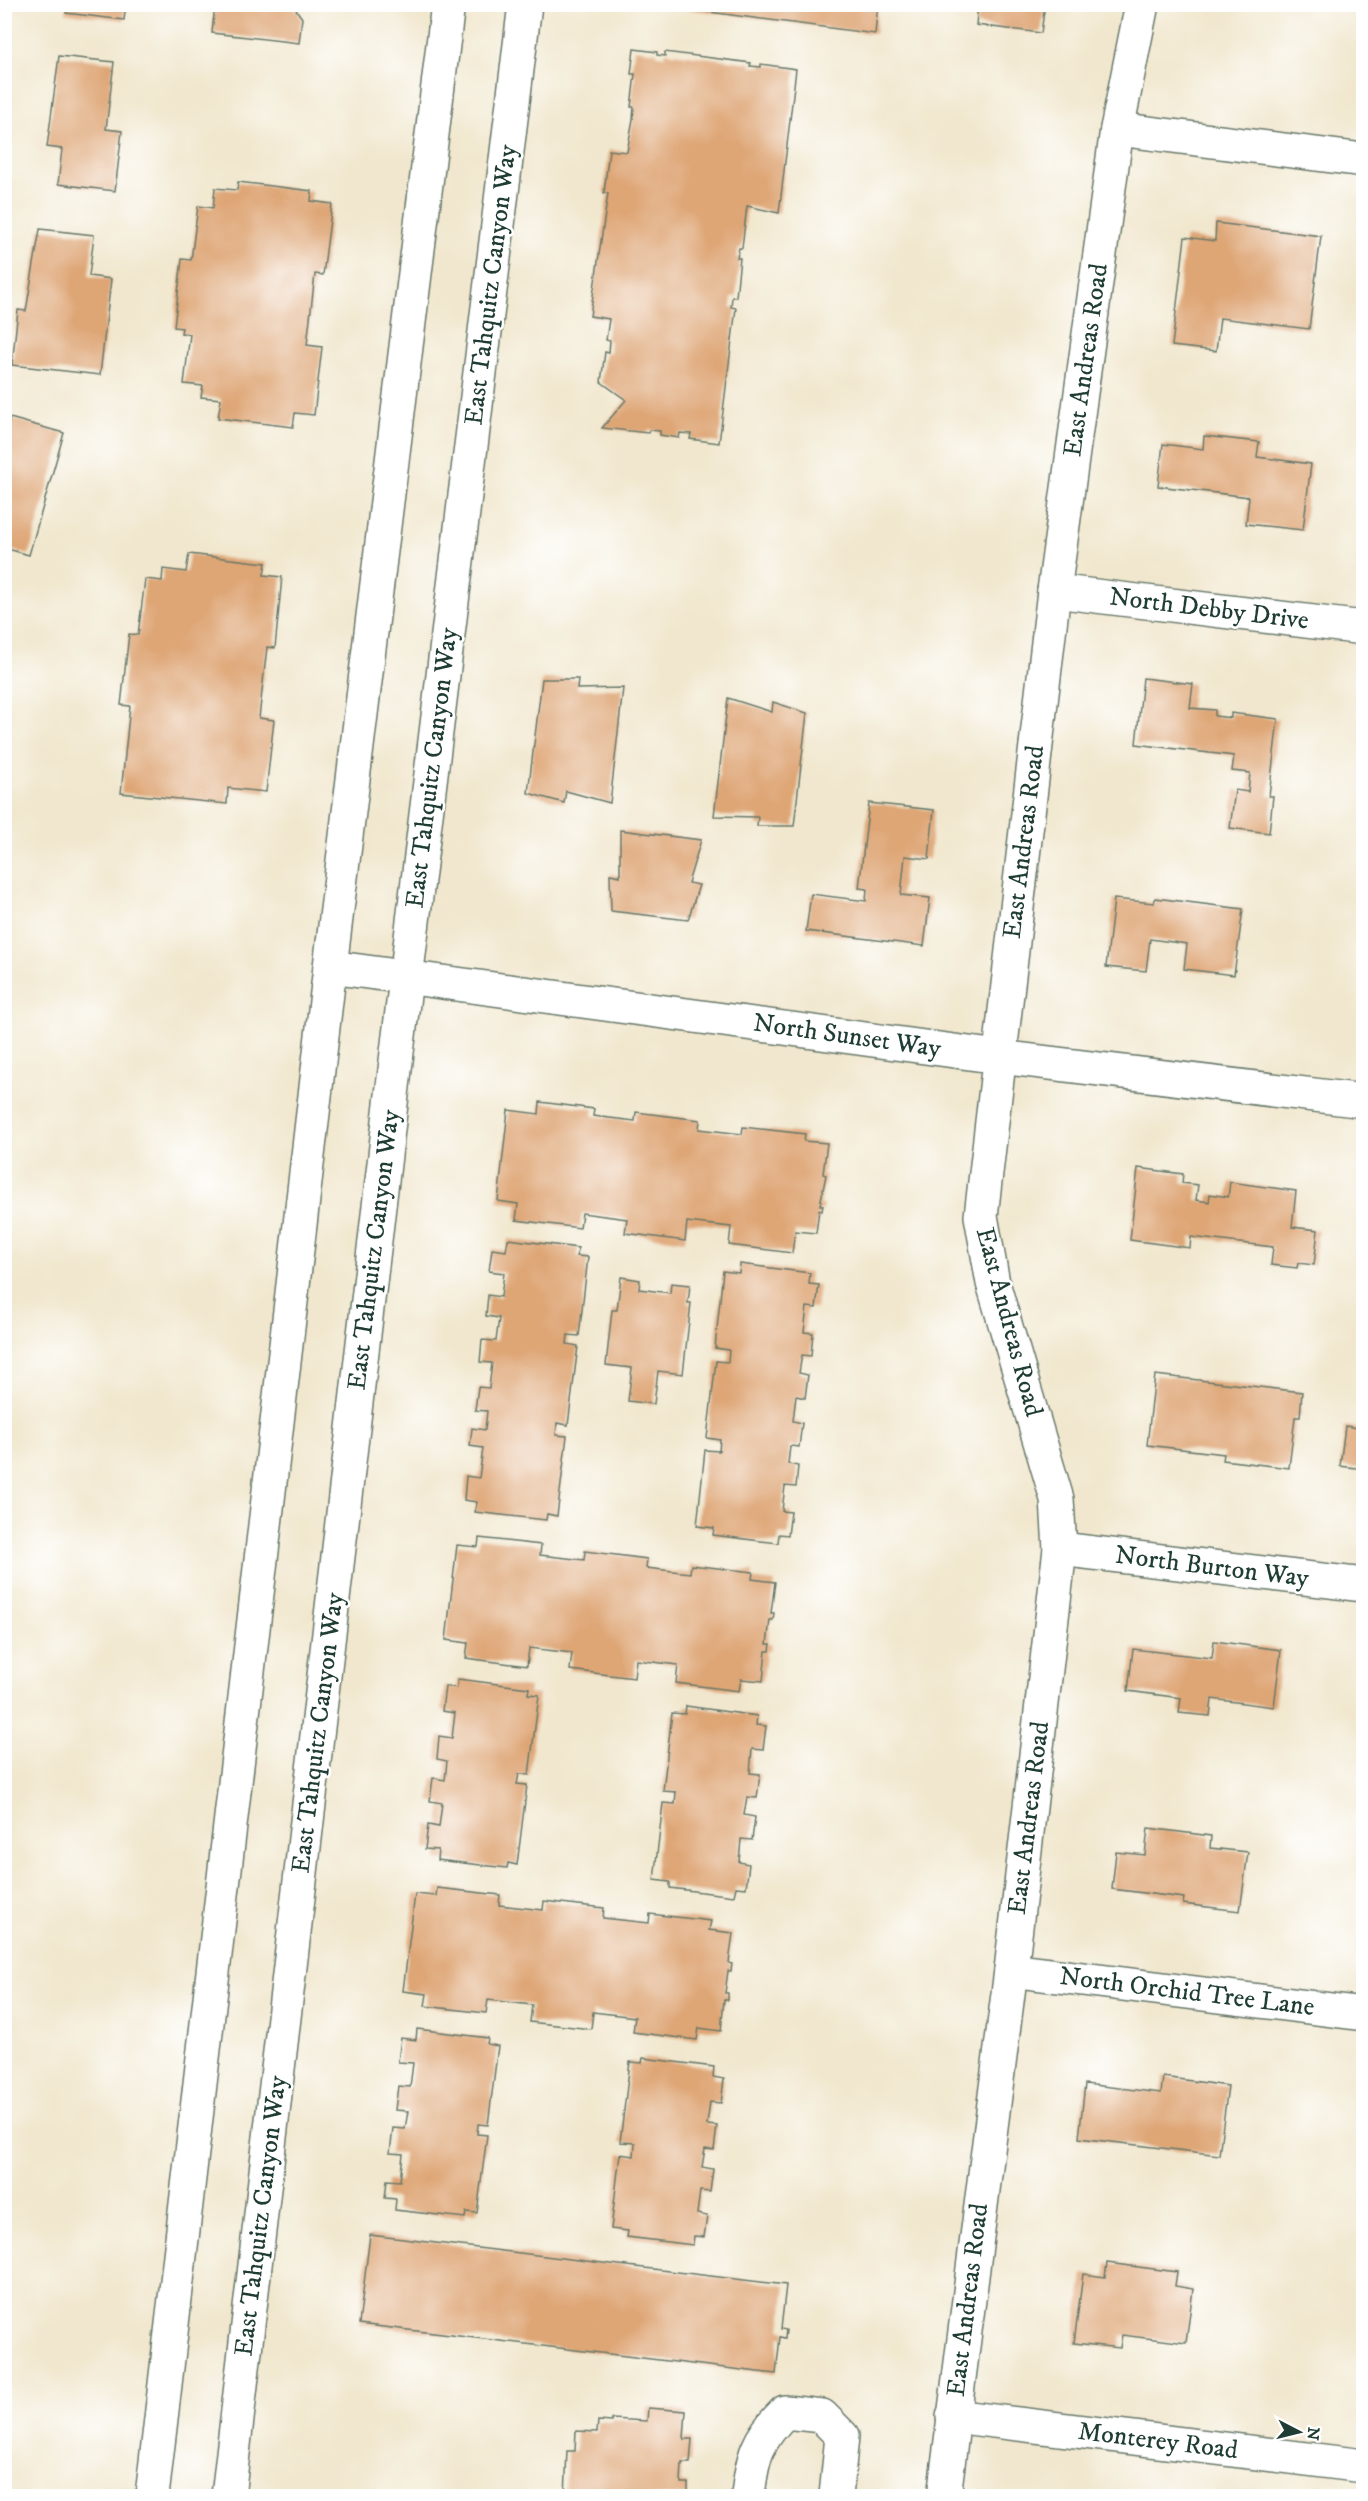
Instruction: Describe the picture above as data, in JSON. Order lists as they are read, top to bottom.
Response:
{
  "streets": {
    "street": [
      "East Tahquitz Canyon Way",
      "East Andreas Road",
      "North Debby Drive",
      "North Sunset Way",
      "North Burton Way",
      "North Orchid Tree Lane",
      "Monterey Road"
    ]
  },
  "crossings": [
    ["East Tahquitz Canyon Way", "North Sunset Way"],
    ["East Andreas Road", "North Debby Drive"],
    ["East Andreas Road", "North Sunset Way"],
    ["East Andreas Road", "North Burton Way"],
    ["East Andreas Road", "North Orchid Tree Lane"],
    ["East Andreas Road", "Monterey Road"]
  ],
  "north": "right"
}
